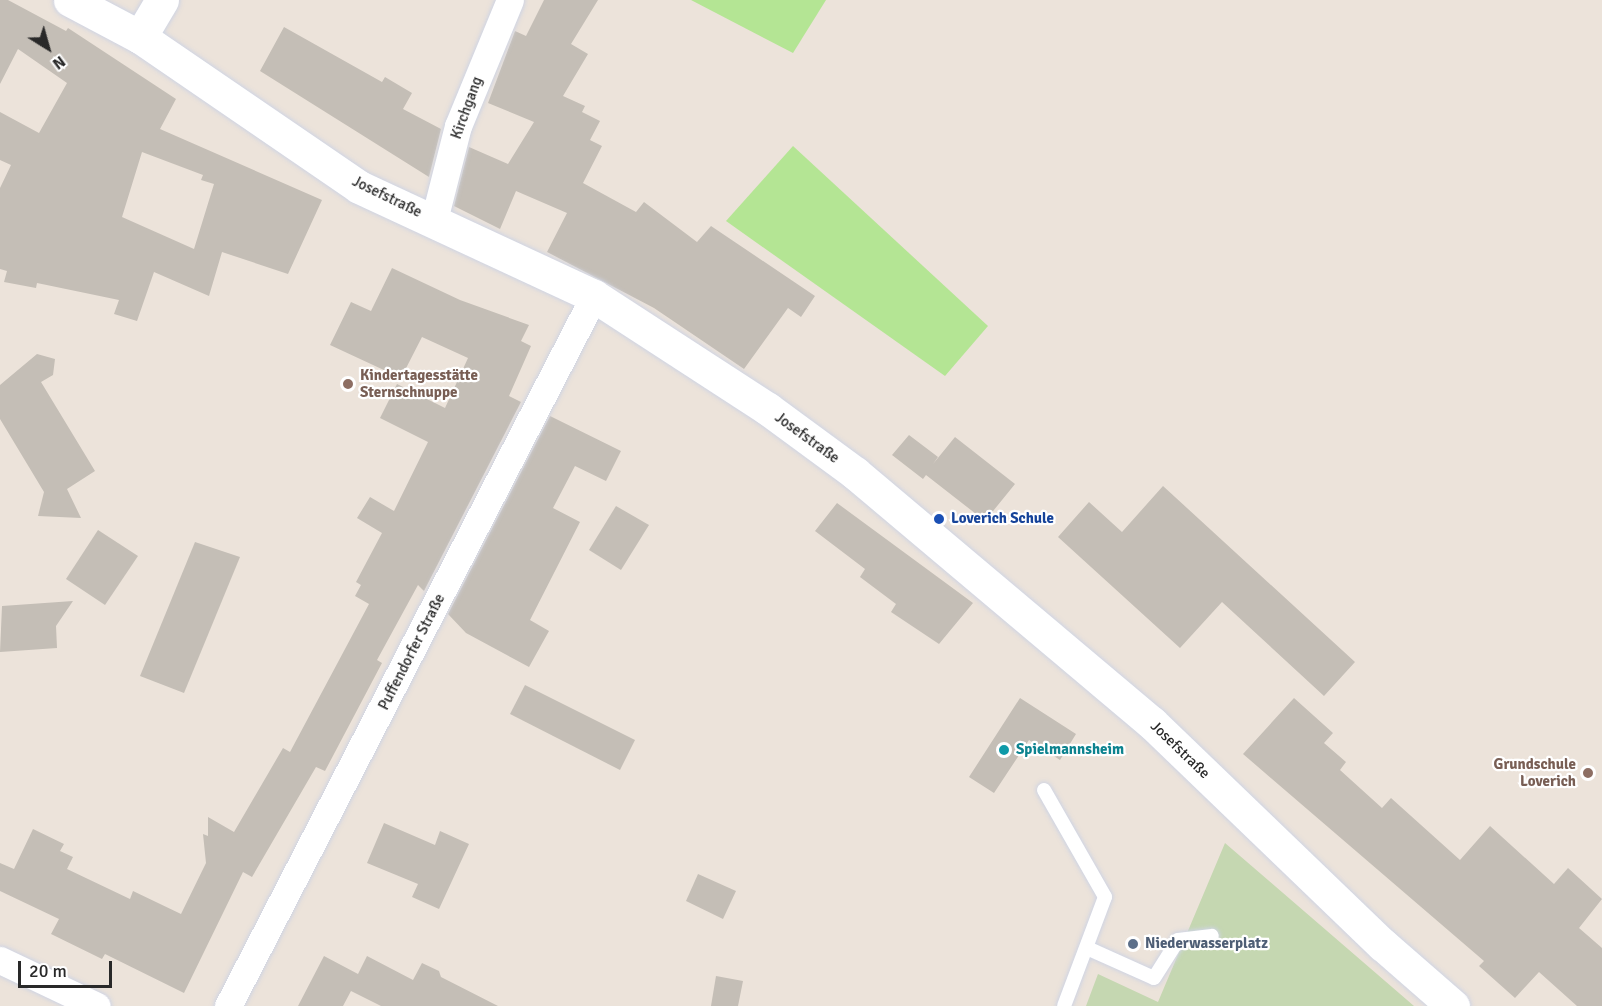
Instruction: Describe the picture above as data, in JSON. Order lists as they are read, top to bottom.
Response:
{
  "streets": {
    "street": ["Kirchgang", "Josefstraße", "Puffendorfer Straße"]
  },
  "crossings": [
    ["Kirchgang", "Josefstraße"],
    ["Josefstraße", "Puffendorfer Straße"]
  ],
  "places": [
    "Kindertagesstätte Sternschnuppe",
    "Loverich Schule",
    "Spielmannsheim",
    "Grundschule Loverich",
    "Niederwasserplatz"
  ],
  "scale_bar": "20 m",
  "north": "bottom right"
}
